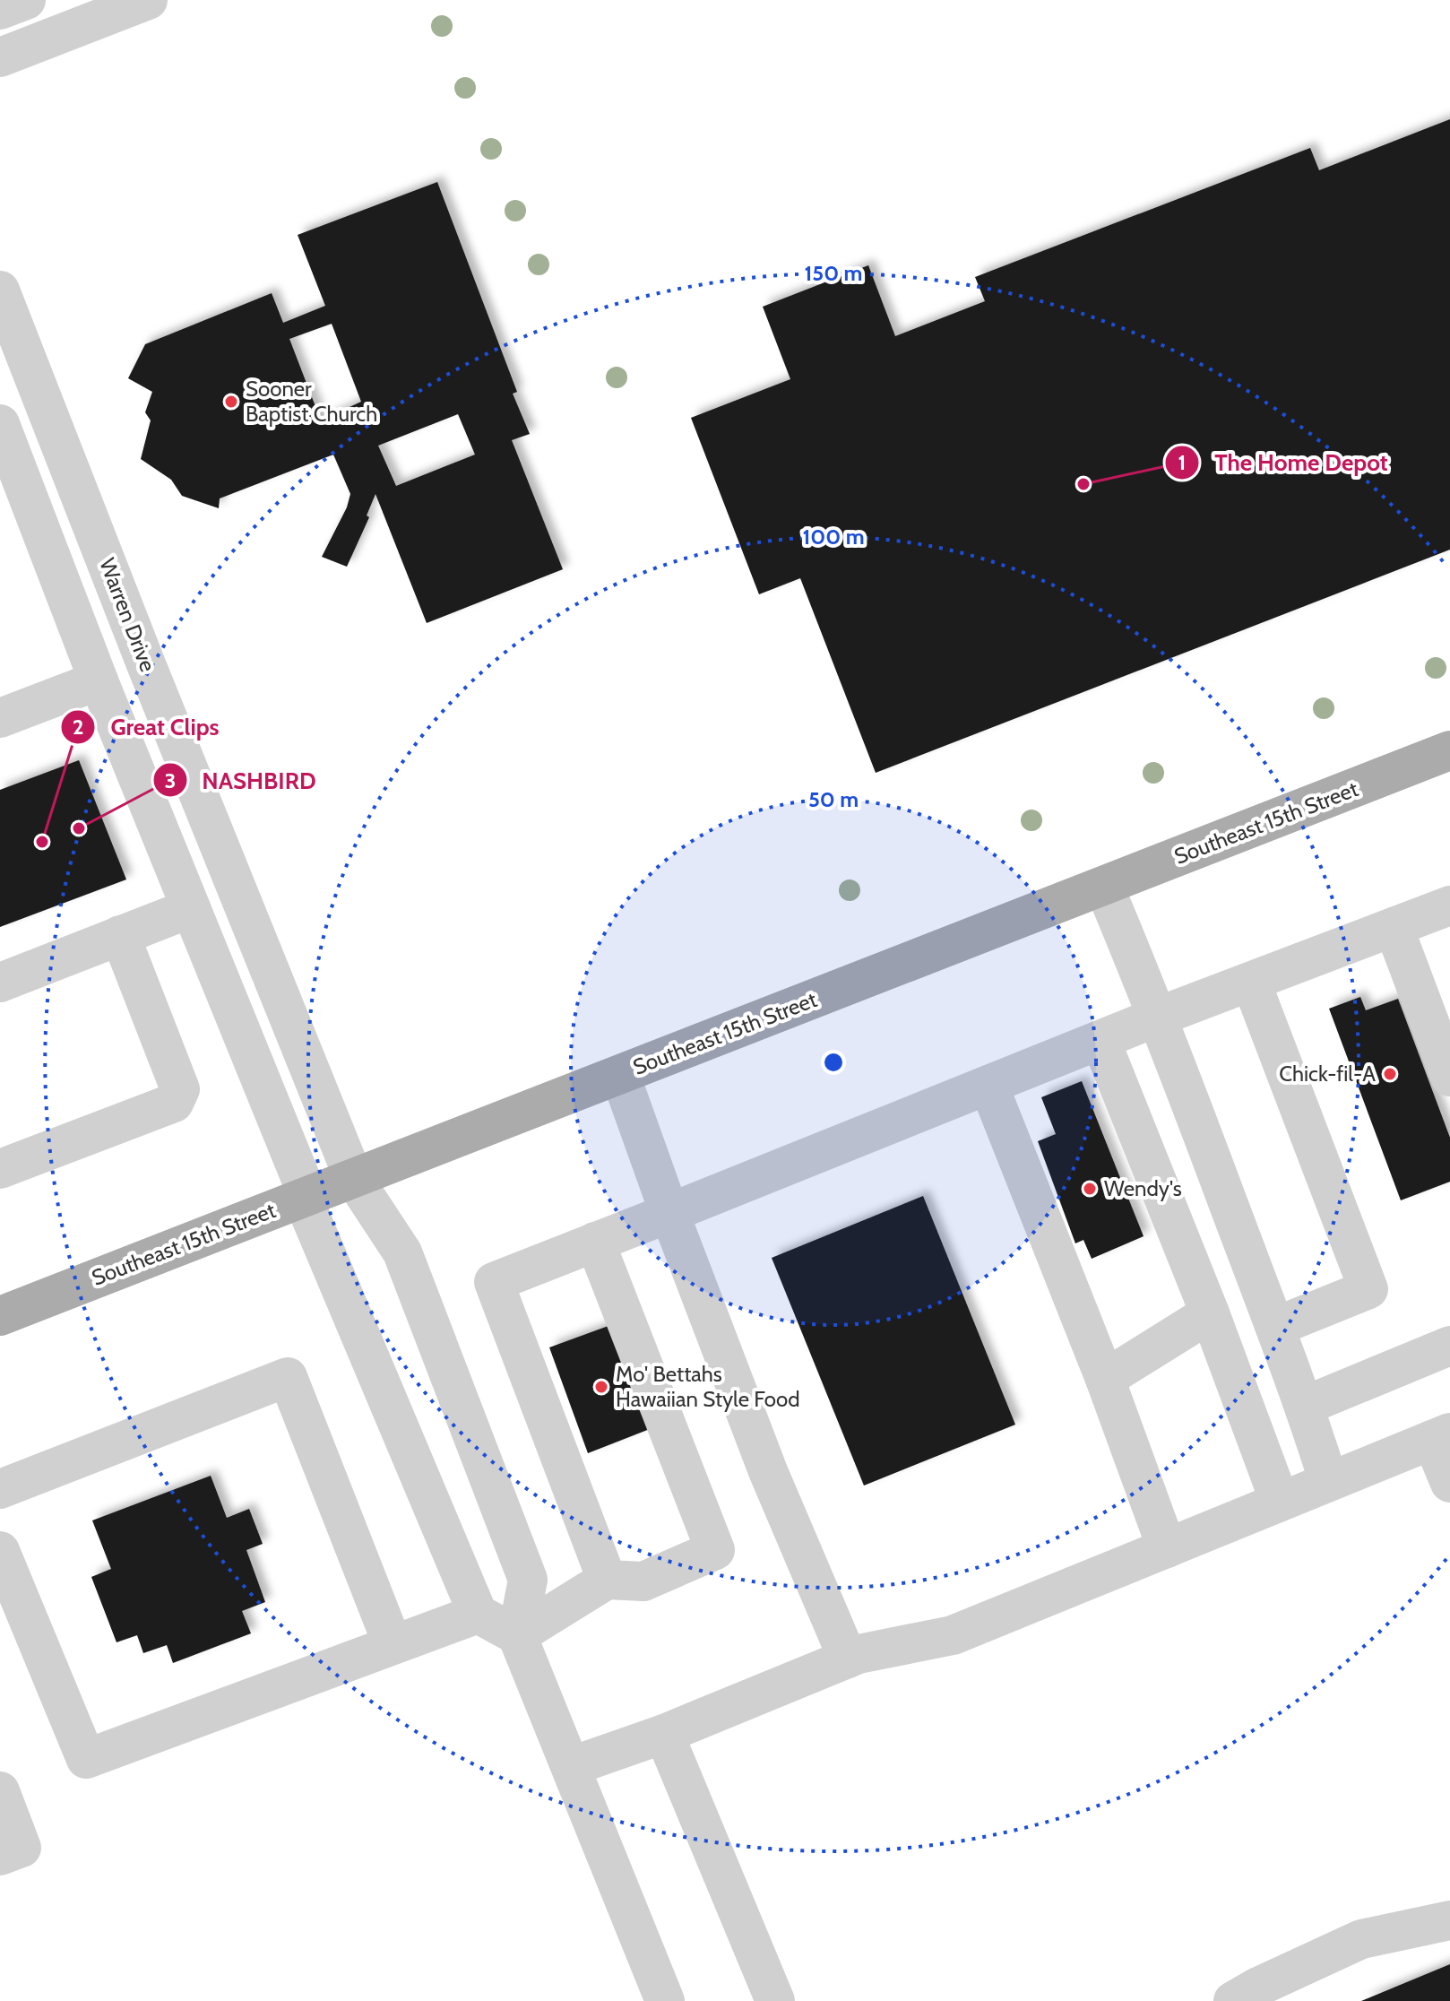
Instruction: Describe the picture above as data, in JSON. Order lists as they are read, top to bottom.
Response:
{
  "streets": {
    "main road": ["Southeast 15th Street"],
    "street": ["Warren Drive"]
  },
  "crossings": [
    ["Warren Drive", "Southeast 15th Street"]
  ],
  "places": [
    "Sooner Baptist Church",
    "The Home Depot",
    "NASHBIRD",
    "Great Clips",
    "Chick-fil-A",
    "Wendy's",
    "Mo' Bettahs Hawaiian Style Food"
  ],
  "rings": ["150 m", "100 m", "50 m"]
}
